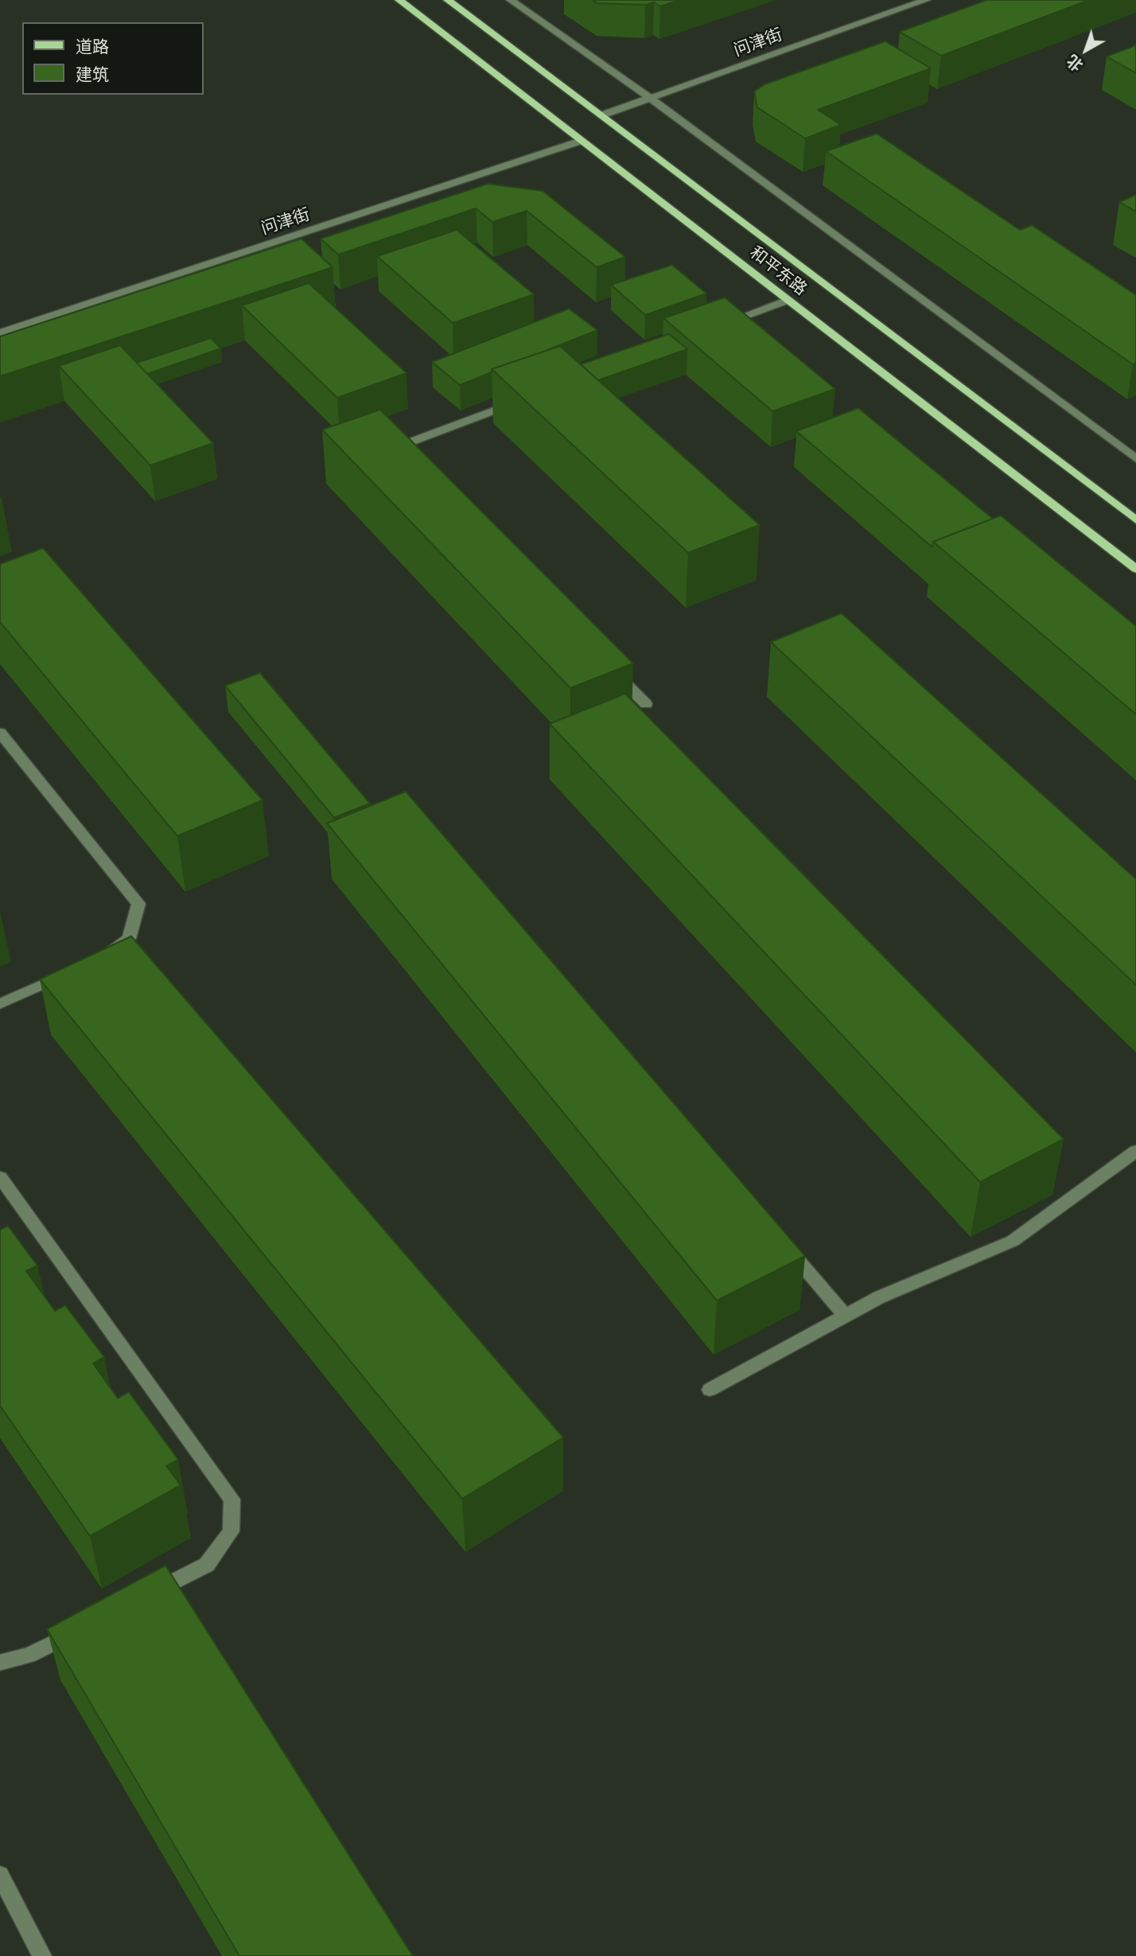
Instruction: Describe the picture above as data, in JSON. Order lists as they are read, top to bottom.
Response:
{
  "streets": {
    "main road": ["和平东路"],
    "street": ["问津街"]
  },
  "crossings": [
    ["问津街", "和平东路"]
  ],
  "legend": ["道路", "建筑"],
  "north": "bottom left"
}
